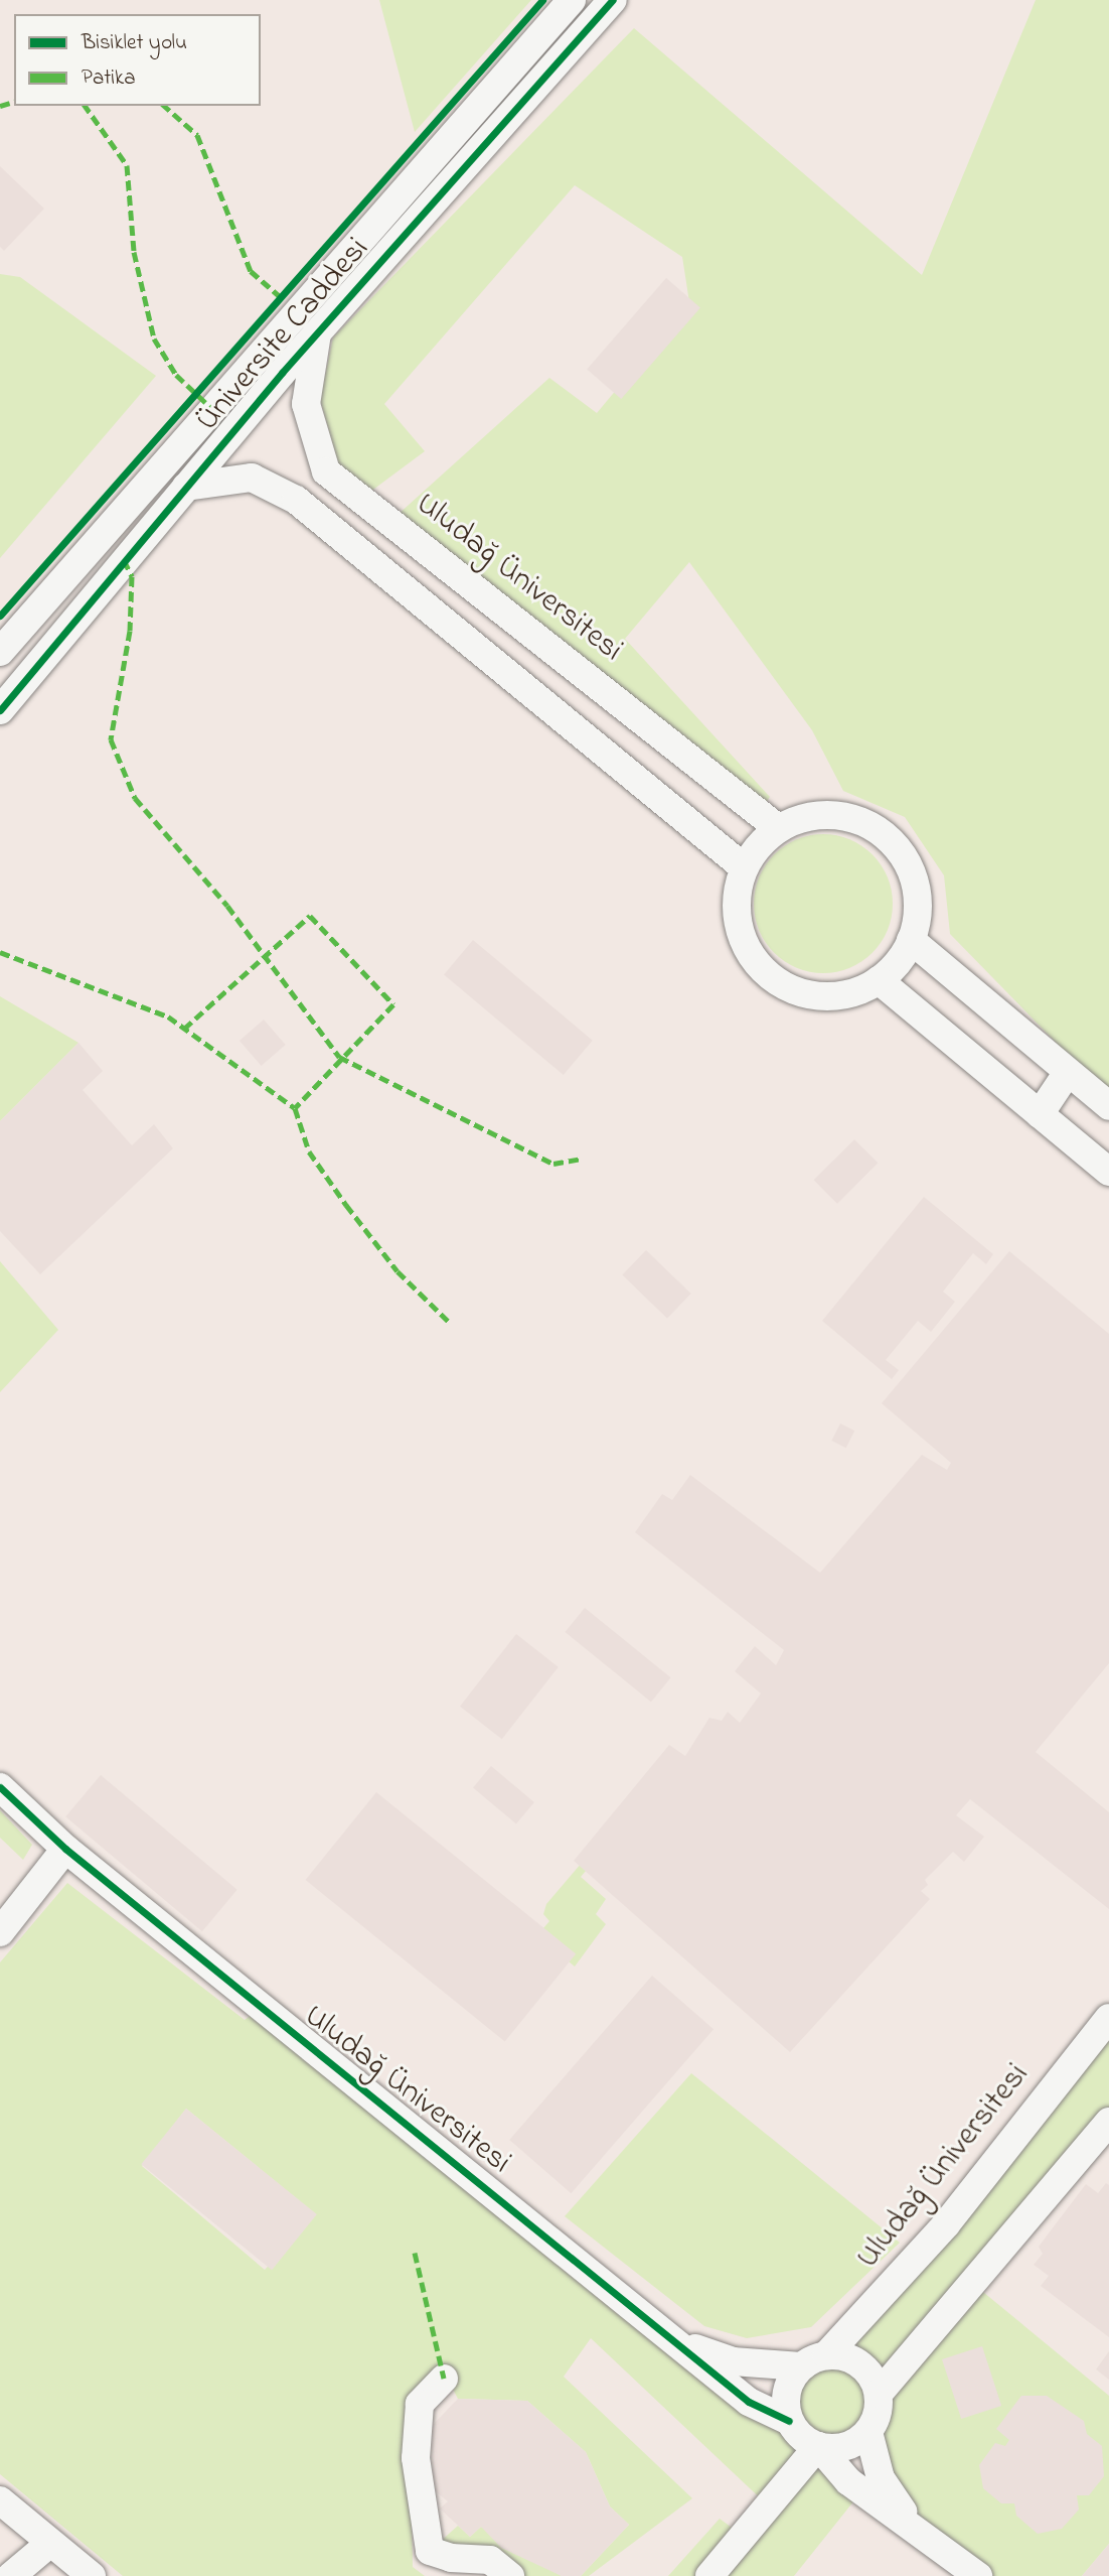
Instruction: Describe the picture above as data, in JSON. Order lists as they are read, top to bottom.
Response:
{
  "streets": {
    "street": ["Üniversite Caddesi", "Uludağ Üniversitesi"]
  },
  "crossings": [
    ["Üniversite Caddesi", "Uludağ Üniversitesi"]
  ],
  "legend": ["Bisiklet yolu", "Patika"]
}
